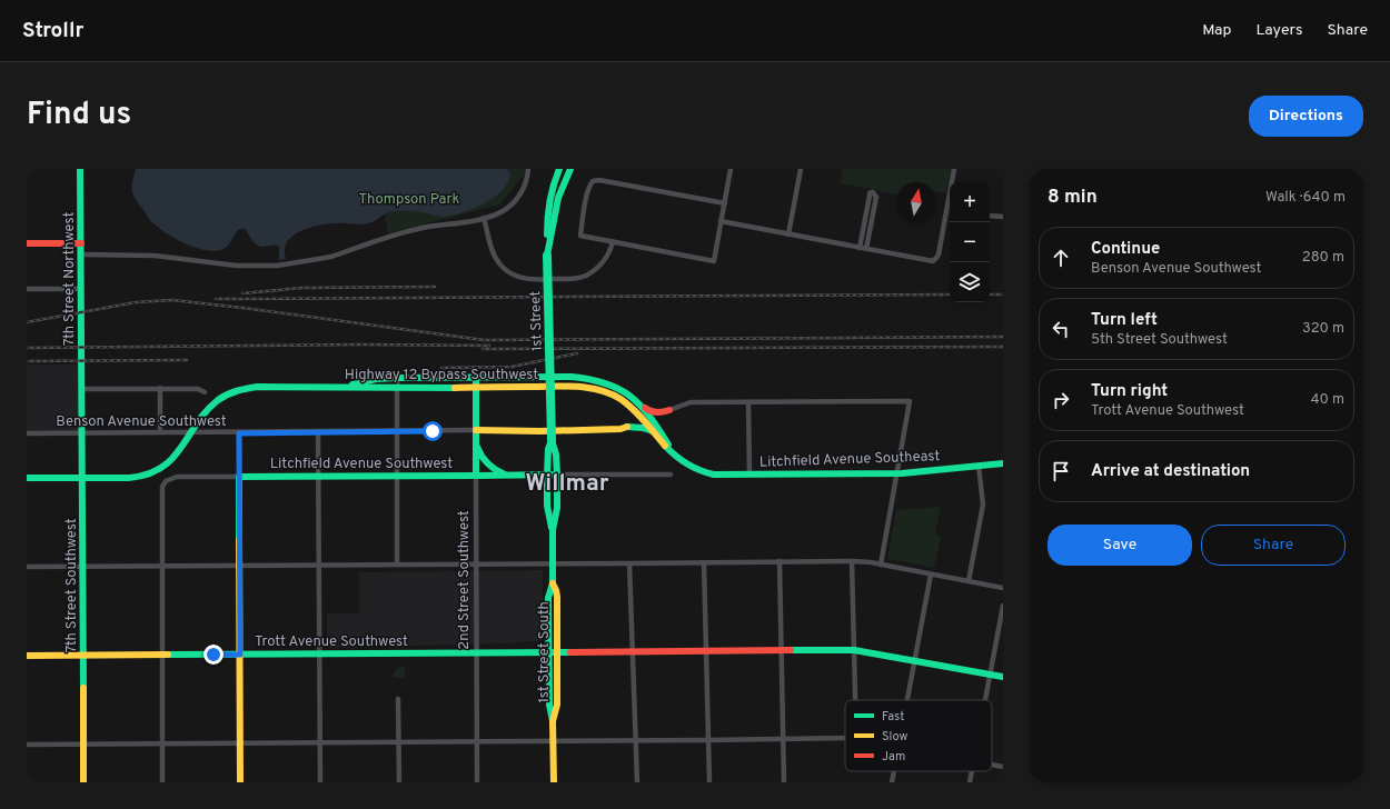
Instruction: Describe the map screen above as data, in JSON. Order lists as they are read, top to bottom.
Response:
{
  "streets": {
    "main road": [
      "7th Street Northwest",
      "1st Street",
      "Highway 12 Bypass Southwest",
      "Benson Avenue Southwest",
      "Litchfield Avenue Southeast",
      "Litchfield Avenue Southwest",
      "2nd Street Southwest",
      "7th Street Southwest",
      "Trott Avenue Southwest",
      "1st Street South"
    ]
  },
  "crossings": [
    ["7th Street Northwest", "7th Street Southwest"],
    ["1st Street", "Benson Avenue Southwest"],
    ["1st Street", "Litchfield Avenue Southwest"],
    ["1st Street", "1st Street South"],
    ["Highway 12 Bypass Southwest", "Benson Avenue Southwest"],
    ["Highway 12 Bypass Southwest", "Litchfield Avenue Southeast"],
    ["Highway 12 Bypass Southwest", "2nd Street Southwest"],
    ["Highway 12 Bypass Southwest", "7th Street Southwest"],
    ["Benson Avenue Southwest", "2nd Street Southwest"],
    ["Benson Avenue Southwest", "7th Street Southwest"],
    ["Litchfield Avenue Southwest", "2nd Street Southwest"],
    ["Litchfield Avenue Southwest", "1st Street South"],
    ["2nd Street Southwest", "Trott Avenue Southwest"],
    ["7th Street Southwest", "Trott Avenue Southwest"],
    ["Trott Avenue Southwest", "1st Street South"]
  ],
  "districts": ["Willmar"],
  "parks": ["Thompson Park"],
  "legend": ["Fast", "Slow", "Jam"],
  "north": "top",
  "page": {
    "header": "Strollr",
    "nav": ["Map", "Layers", "Share"],
    "title": "Find us",
    "buttons": [
      "Directions",
      ["Save", "Share"]
    ],
    "heading": ["8 min", "Walk · 640 m"],
    "map_buttons": ["+", "−"],
    "list": [
      ["Continue", "Benson Avenue Southwest", "280 m"],
      ["Turn left", "5th Street Southwest", "320 m"],
      ["Turn right", "Trott Avenue Southwest", "40 m"],
      "Arrive at destination"
    ]
  }
}
